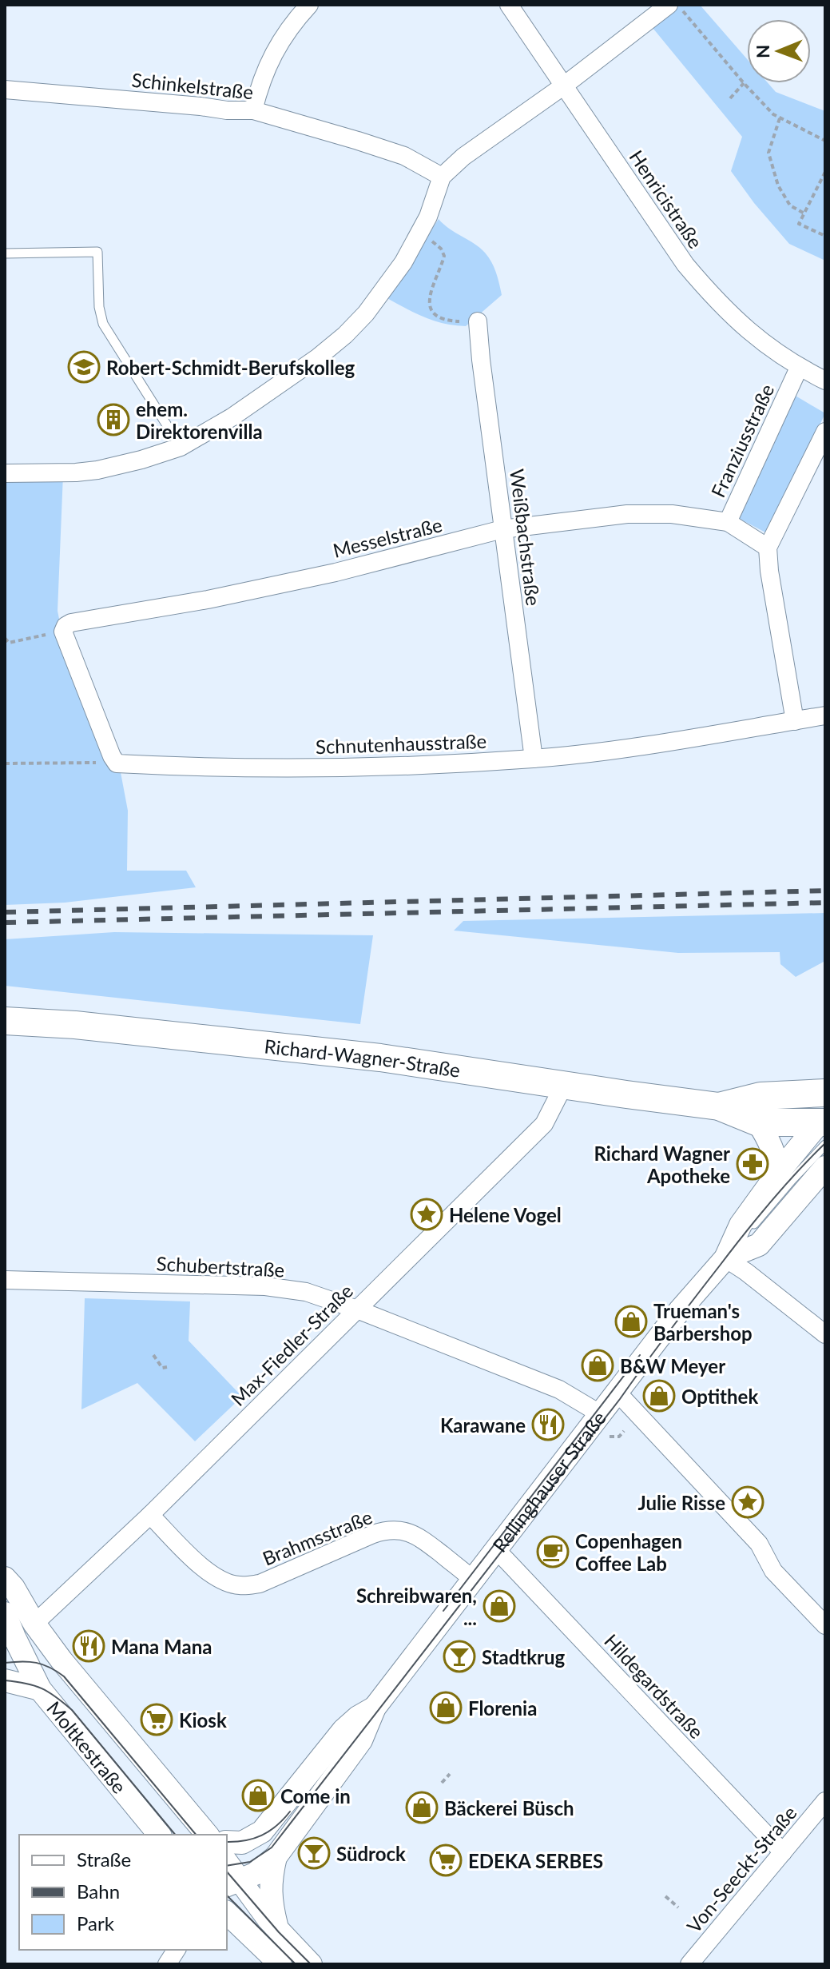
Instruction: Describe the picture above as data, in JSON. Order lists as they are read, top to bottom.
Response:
{
  "streets": {
    "main road": ["Richard-Wagner-Straße"],
    "street": [
      "Schinkelstraße",
      "Henricistraße",
      "Franziusstraße",
      "Messelstraße",
      "Weißbachstraße",
      "Schnutenhausstraße",
      "Schubertstraße",
      "Max-Fiedler-Straße",
      "Rellinghauser Straße",
      "Brahmsstraße",
      "Hildegardstraße",
      "Moltkestraße",
      "Von-Seeckt-Straße"
    ]
  },
  "crossings": [
    ["Henricistraße", "Franziusstraße"],
    ["Franziusstraße", "Messelstraße"],
    ["Messelstraße", "Weißbachstraße"],
    ["Weißbachstraße", "Schnutenhausstraße"],
    ["Richard-Wagner-Straße", "Max-Fiedler-Straße"],
    ["Richard-Wagner-Straße", "Rellinghauser Straße"],
    ["Schubertstraße", "Max-Fiedler-Straße"],
    ["Schubertstraße", "Rellinghauser Straße"],
    ["Max-Fiedler-Straße", "Brahmsstraße"],
    ["Max-Fiedler-Straße", "Moltkestraße"],
    ["Rellinghauser Straße", "Brahmsstraße"],
    ["Rellinghauser Straße", "Hildegardstraße"],
    ["Hildegardstraße", "Von-Seeckt-Straße"]
  ],
  "places": {
    "school or university": ["Robert-Schmidt-Berufskolleg"],
    "building": ["ehem. Direktorenvilla"],
    "pharmacy": ["Richard Wagner Apotheke"],
    "place": ["Helene Vogel", "Julie Risse"],
    "shop": [
      "Trueman's Barbershop",
      "B&W Meyer",
      "Optithek",
      "Schreibwaren, ...",
      "Florenia",
      "Come in",
      "Bäckerei Büsch"
    ],
    "restaurant": ["Karawane", "Mana Mana"],
    "cafe": ["Copenhagen Coffee Lab"],
    "bar": ["Stadtkrug", "Südrock"],
    "supermarket": ["Kiosk", "EDEKA SERBES"]
  },
  "legend": ["Straße", "Bahn", "Park"],
  "north": "left"
}
